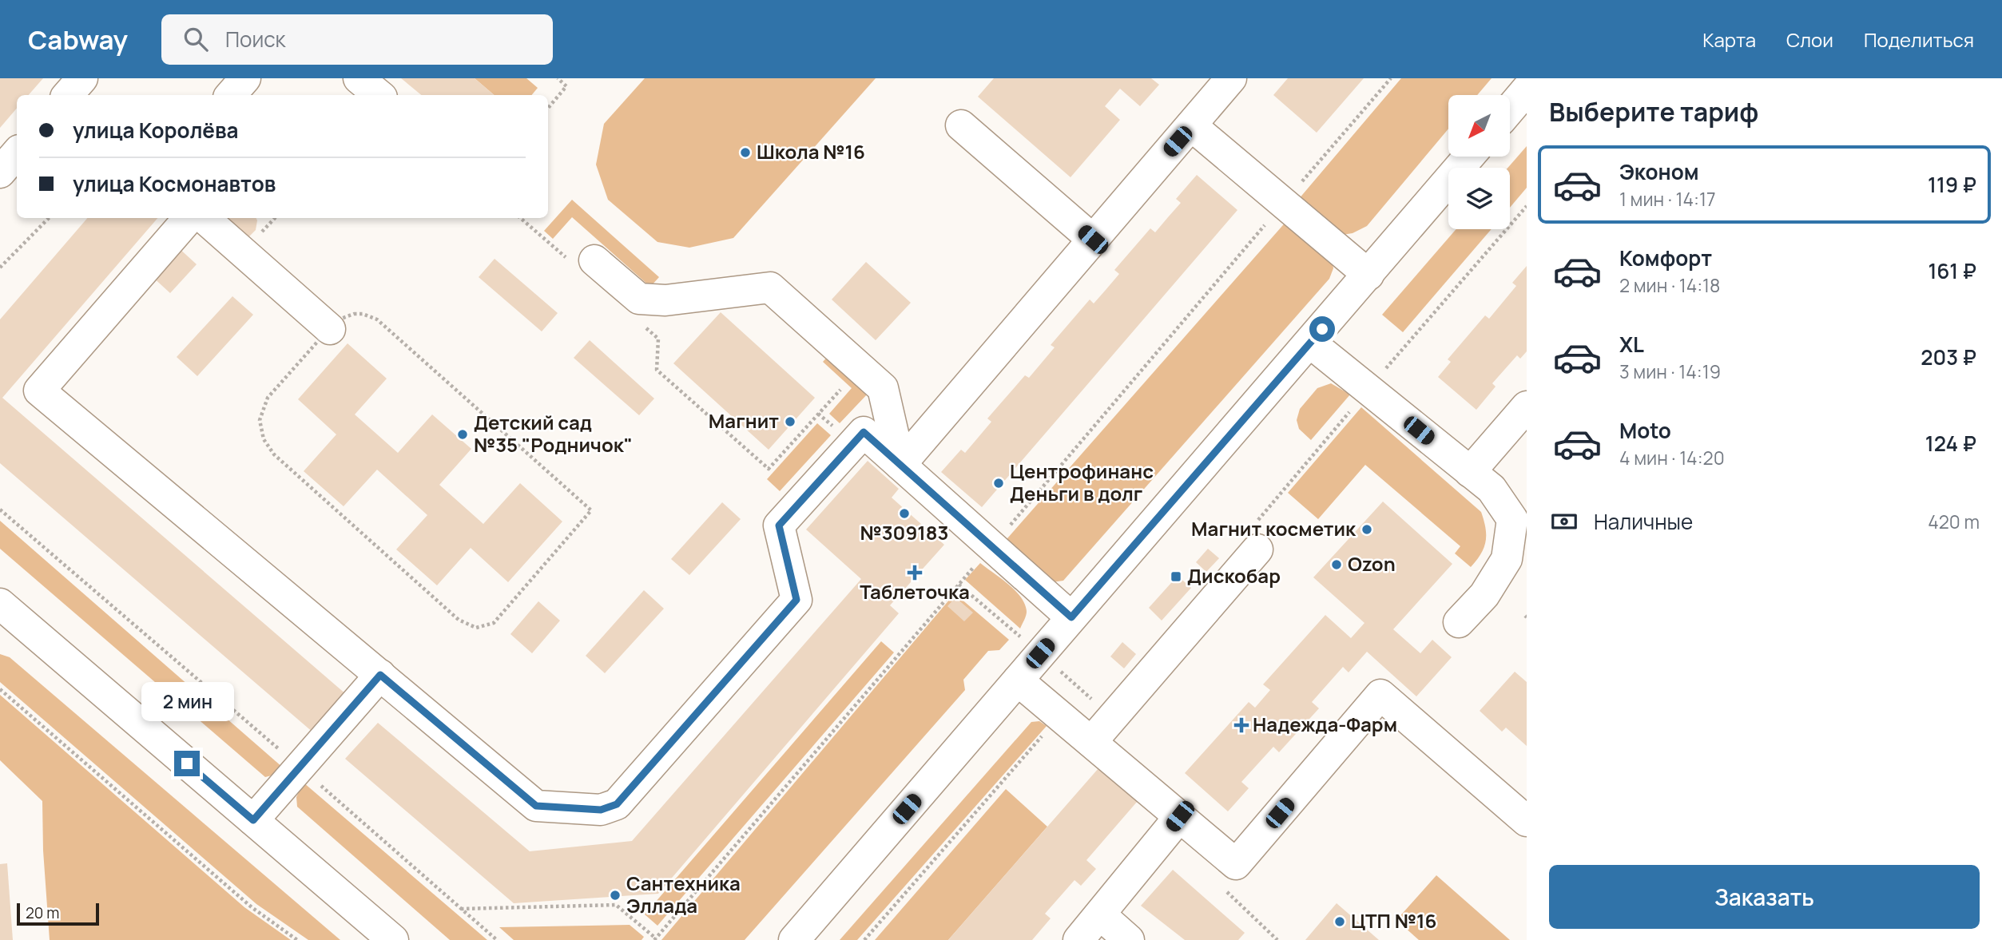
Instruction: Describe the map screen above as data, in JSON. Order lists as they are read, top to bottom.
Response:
{
  "places": {
    "other": [
      "Школа №16",
      "Магнит",
      "Детский сад №35 \"Родничок\"",
      "Центрофинанс Деньги в долг",
      "№309183",
      "Магнит косметик",
      "Ozon",
      "Сантехника Эллада",
      "ЦТП №16"
    ],
    "health": ["Таблеточка", "Надежда-Фарм"],
    "transit": ["Дискобар"]
  },
  "scale_bar": "20 m",
  "north": "bottom left",
  "page": {
    "header": "Cabway",
    "search": "Поиск",
    "nav": ["Карта", "Слои", "Поделиться"],
    "heading": "Выберите тариф",
    "banner": ["улица Королёва", "улица Космонавтов"],
    "list": [
      {
        "name": "Эконом",
        "note": "1 мин · 14:17",
        "value": "119 ₽"
      },
      {
        "name": "Комфорт",
        "note": "2 мин · 14:18",
        "value": "161 ₽"
      },
      {
        "name": "XL",
        "note": "3 мин · 14:19",
        "value": "203 ₽"
      },
      {
        "name": "Moto",
        "note": "4 мин · 14:20",
        "value": "124 ₽"
      }
    ],
    "pay": ["Наличные", "420 m"],
    "bubble": "2 мин",
    "buttons": "Заказать",
    "scale": "20 m"
  }
}
